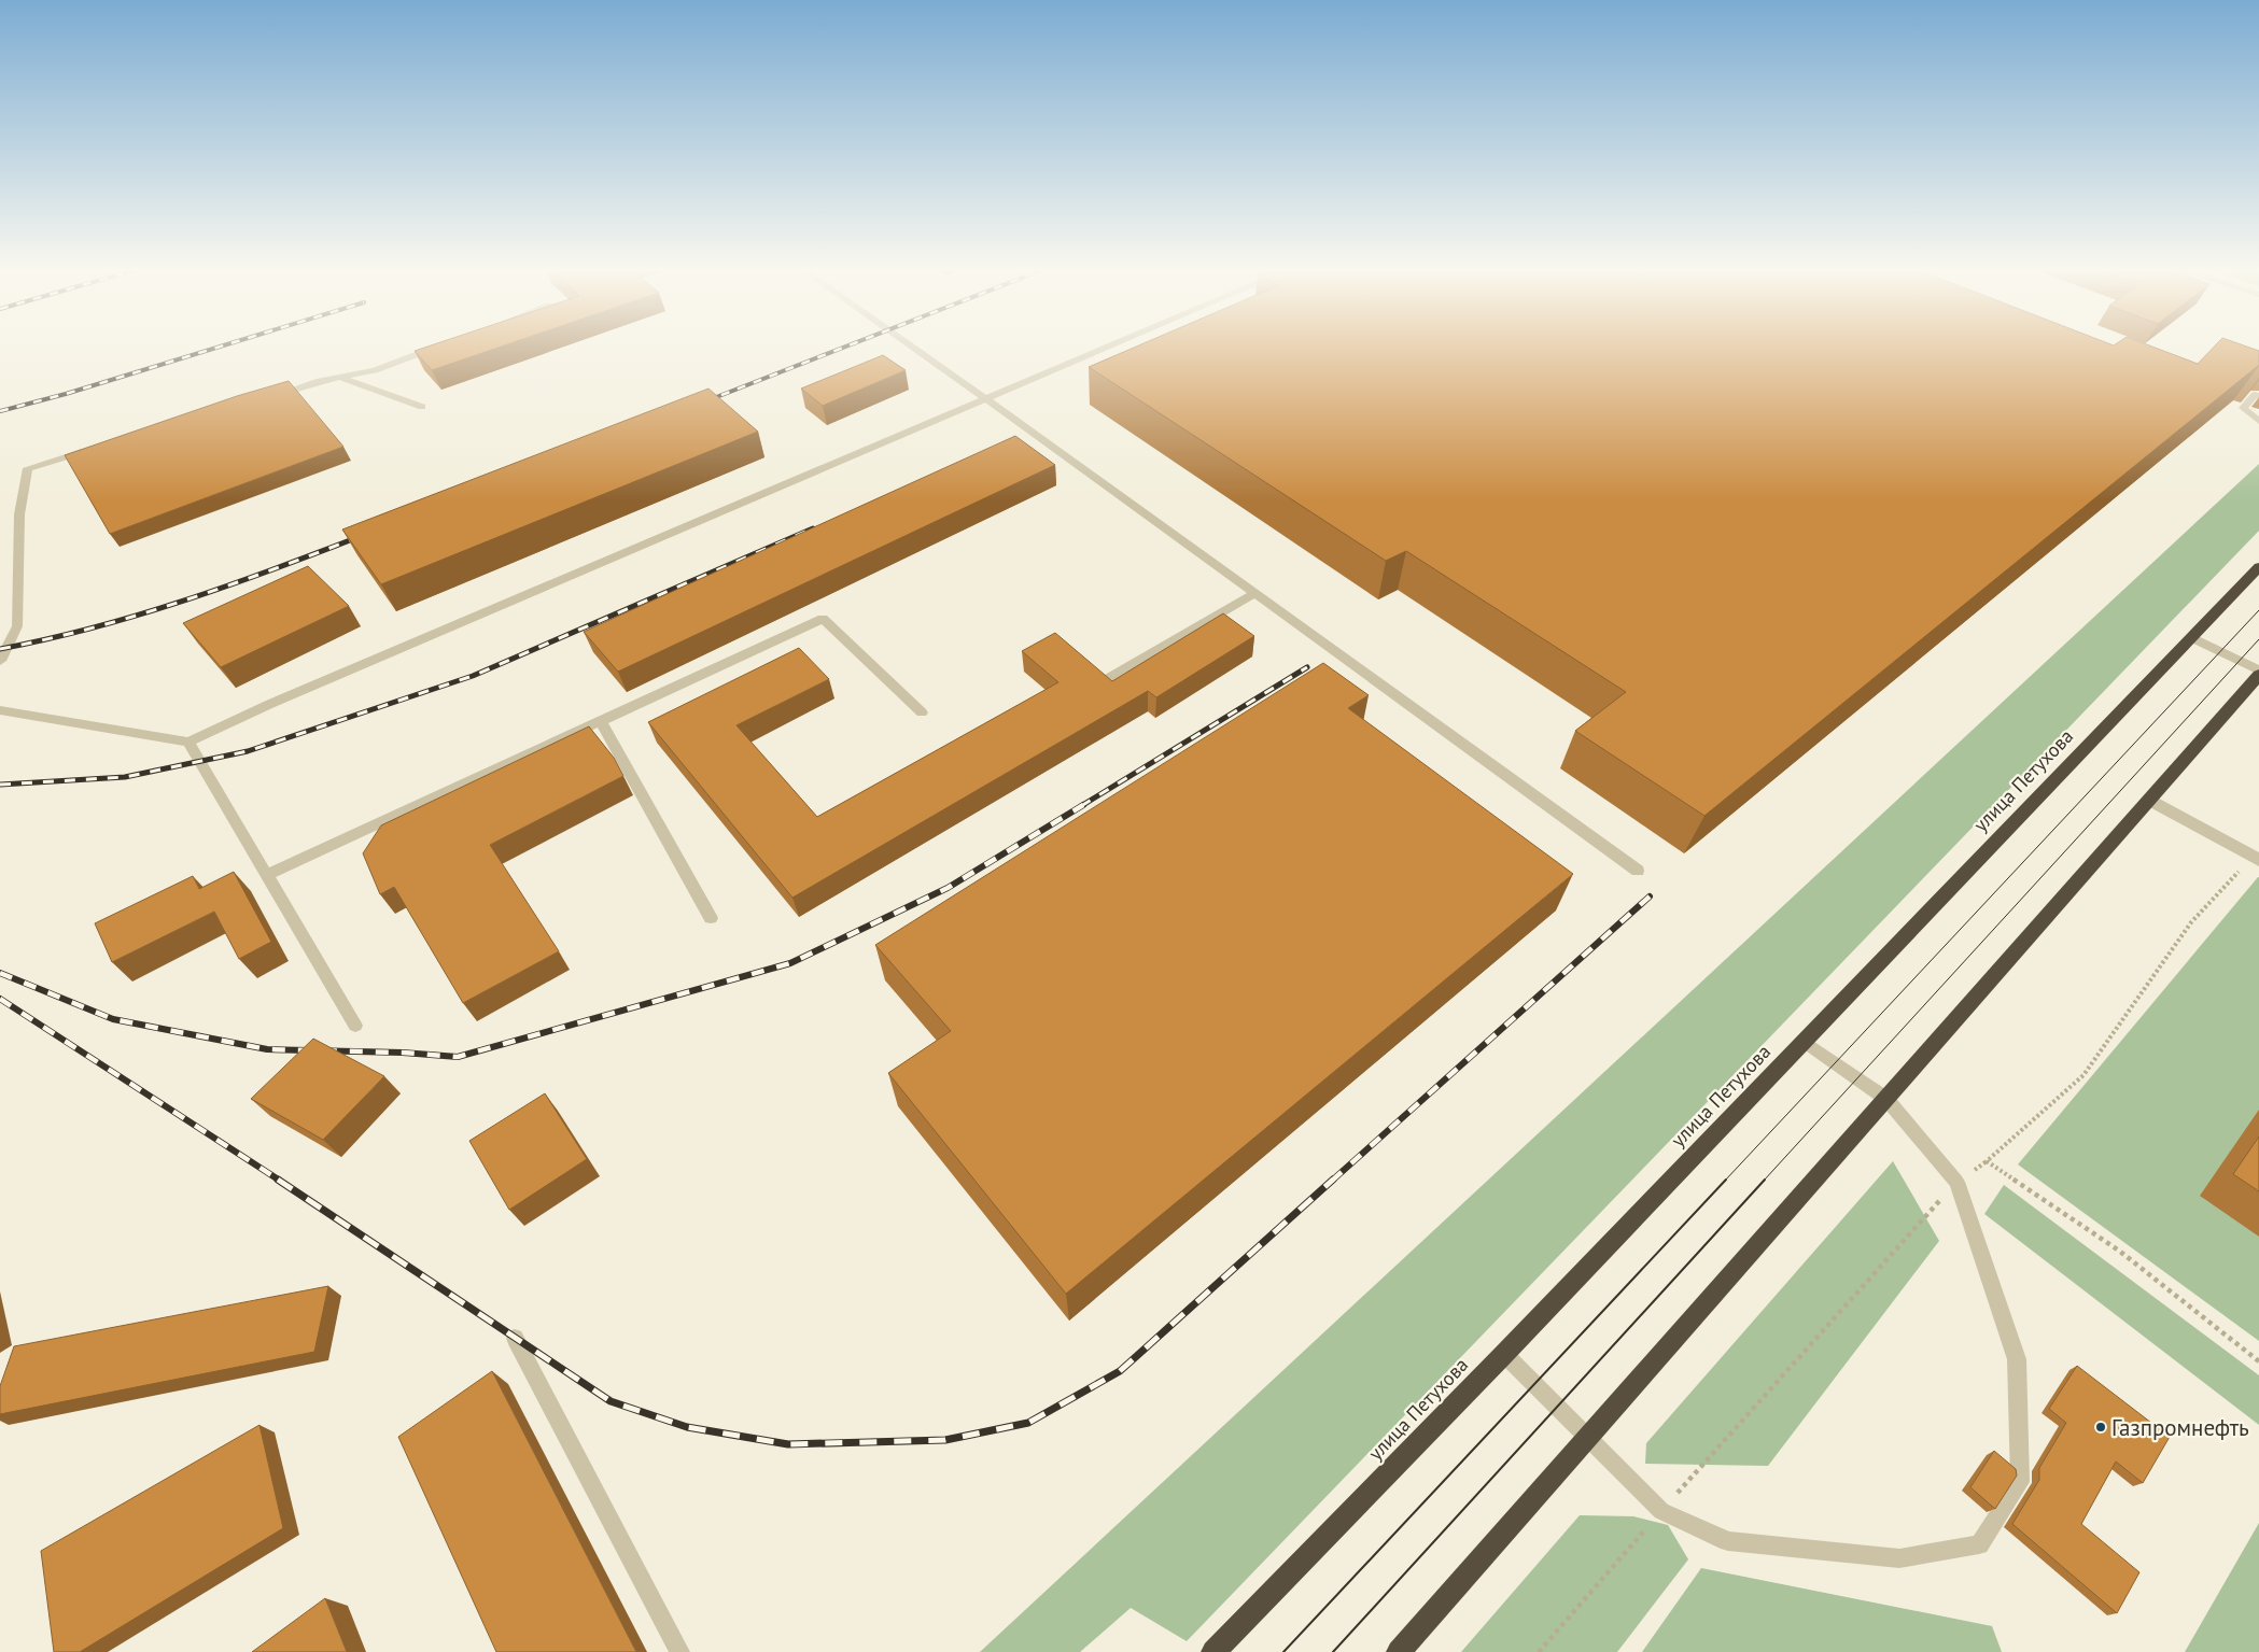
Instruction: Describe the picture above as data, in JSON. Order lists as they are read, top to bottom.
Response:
{
  "streets": {
    "highway": ["улица Петухова"]
  },
  "places": ["Газпромнефть"]
}
